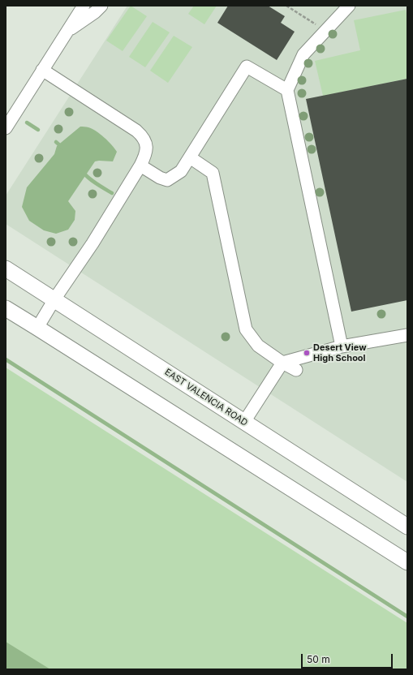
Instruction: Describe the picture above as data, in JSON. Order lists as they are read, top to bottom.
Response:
{
  "streets": {
    "main road": ["EAST VALENCIA ROAD"]
  },
  "places": ["Desert View High School"],
  "scale_bar": "50 m"
}
